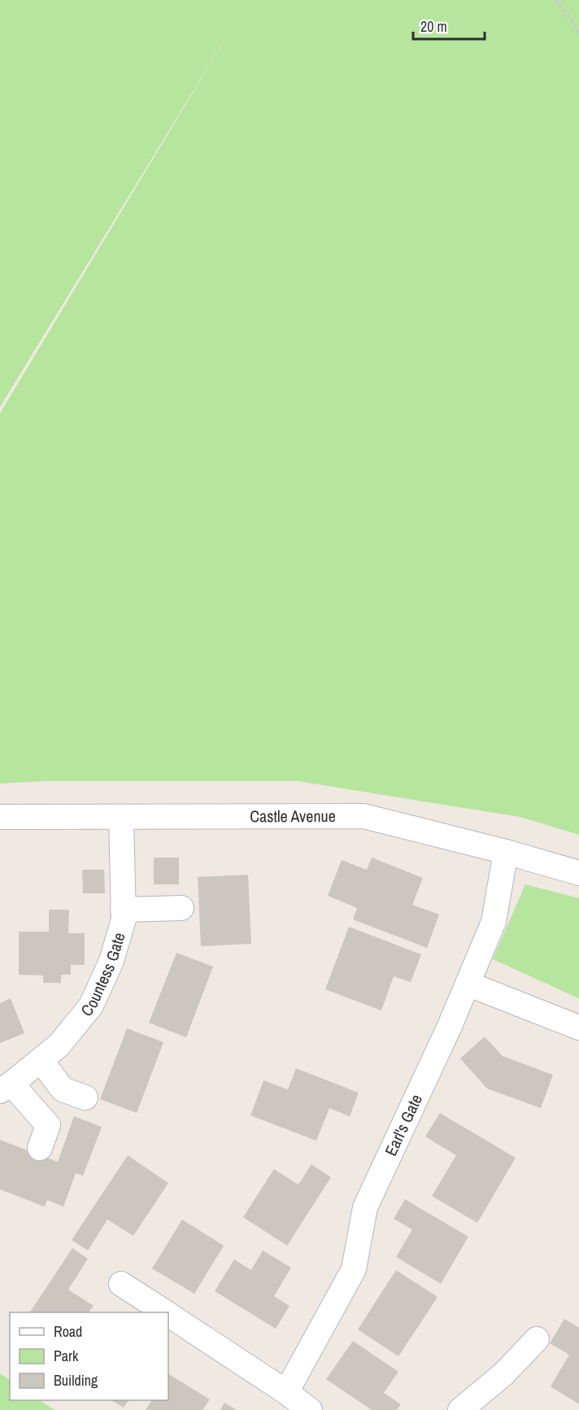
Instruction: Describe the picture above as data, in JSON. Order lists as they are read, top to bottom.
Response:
{
  "streets": {
    "street": ["Castle Avenue", "Countess Gate", "Earl's Gate"]
  },
  "crossings": [
    ["Castle Avenue", "Countess Gate"],
    ["Castle Avenue", "Earl's Gate"]
  ],
  "legend": ["Road", "Park", "Building"],
  "scale_bar": "20 m"
}
